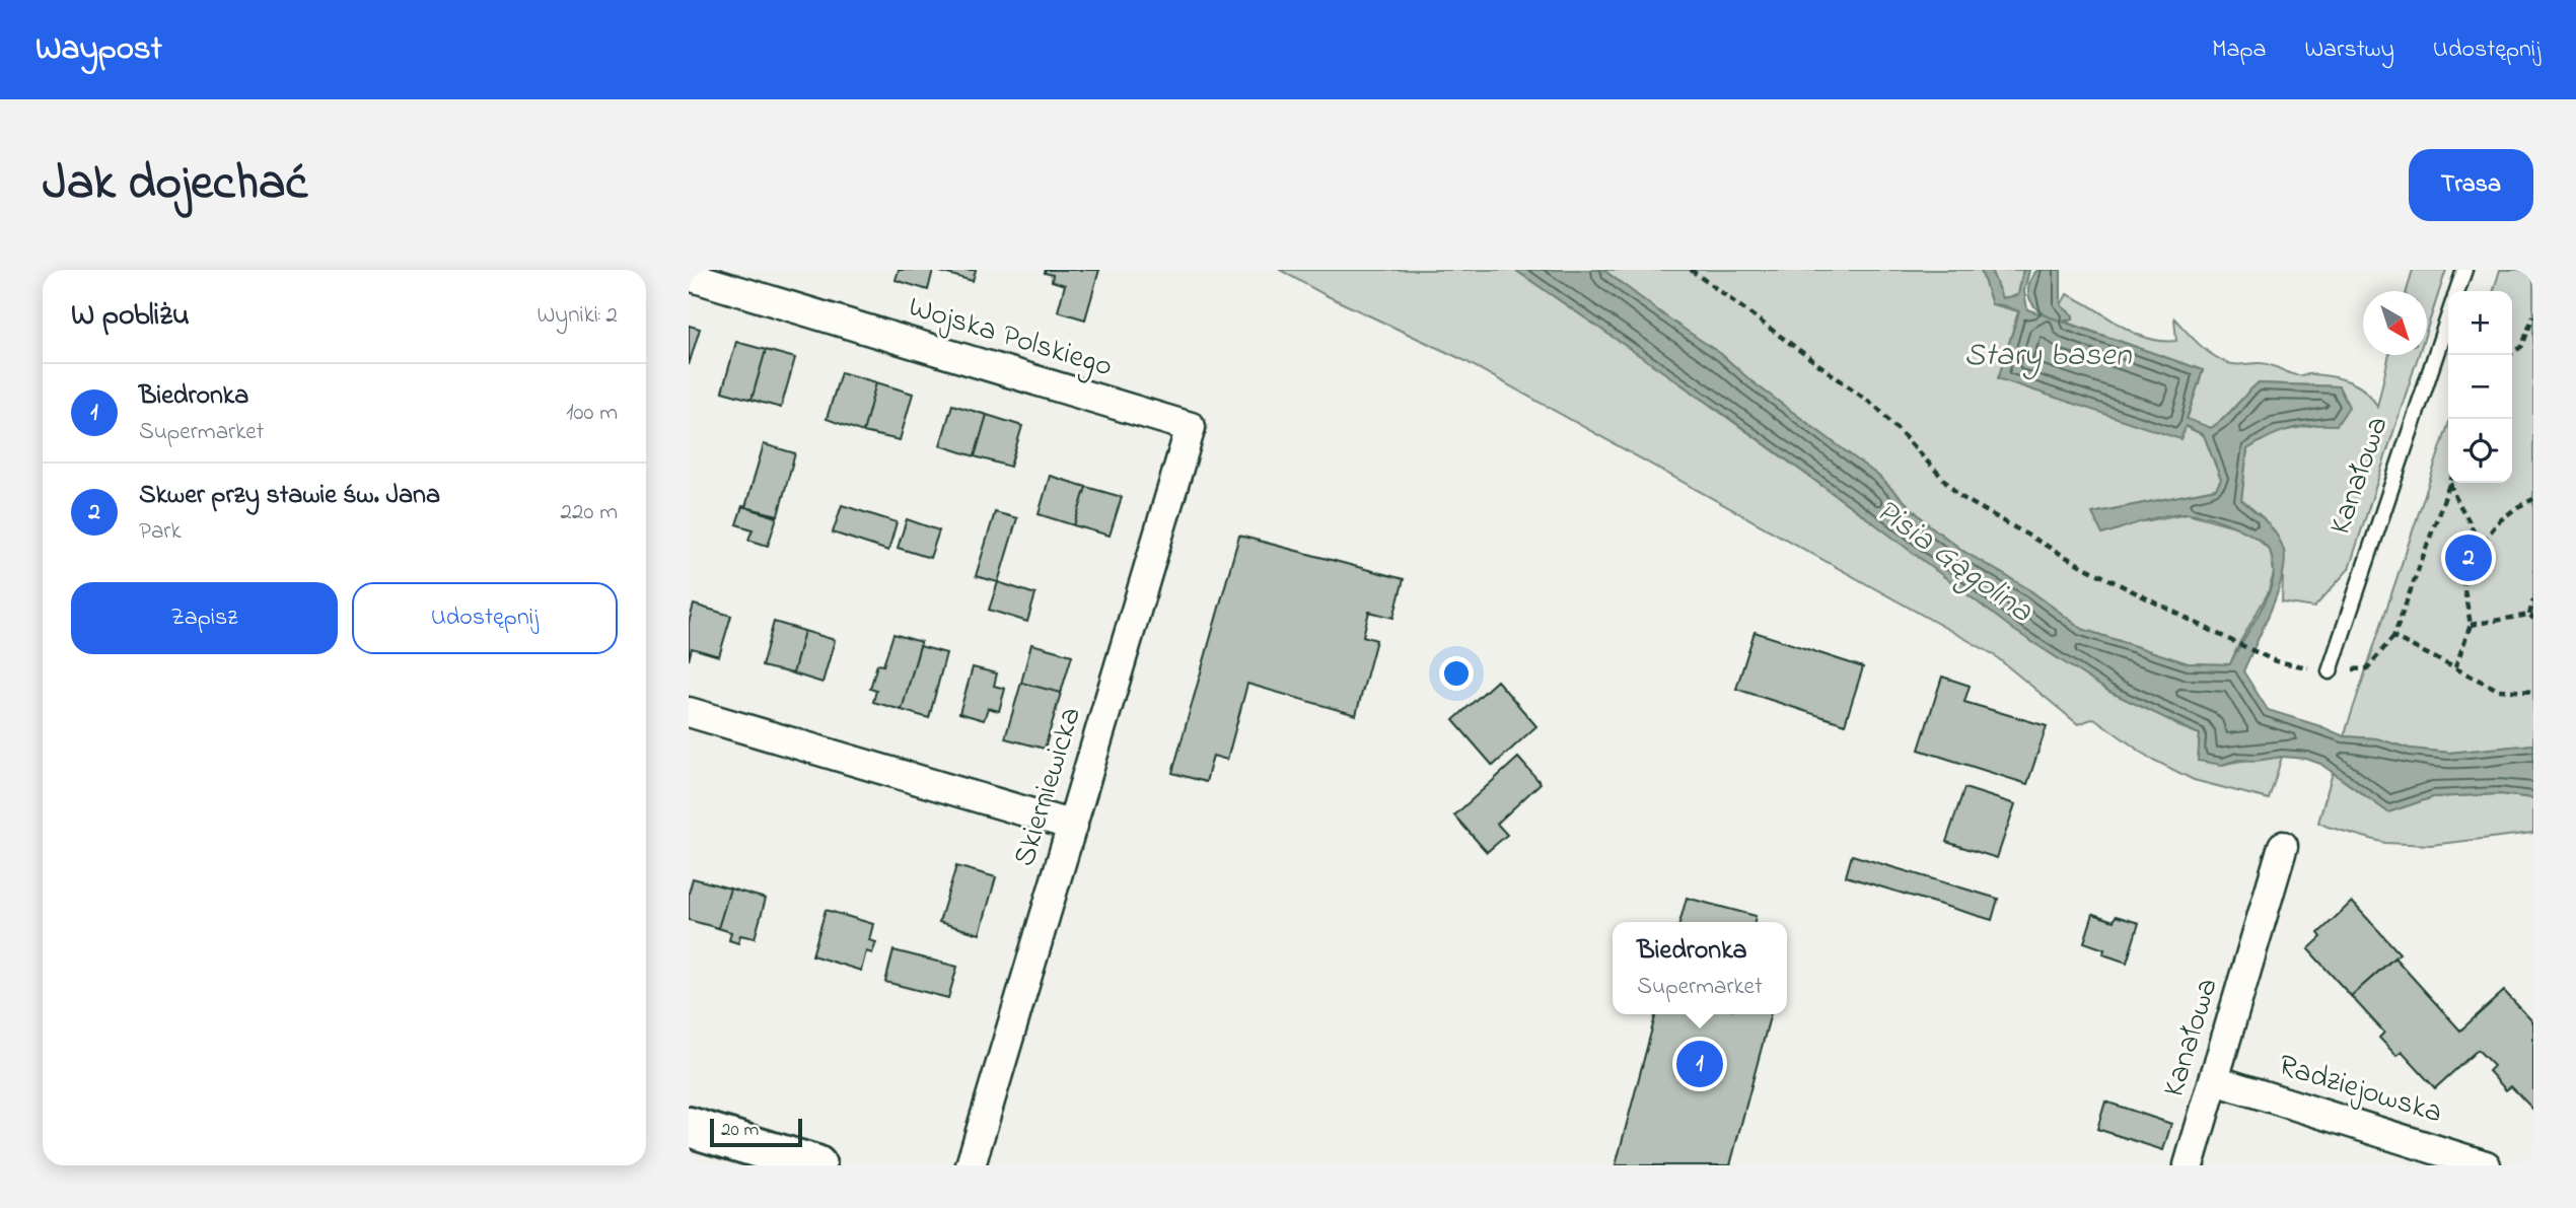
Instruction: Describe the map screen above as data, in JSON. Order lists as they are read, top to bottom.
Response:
{
  "streets": {
    "street": [
      "Wojska Polskiego",
      "Kanałowa",
      "Skierniewicka",
      "Radziejowska"
    ]
  },
  "crossings": [
    ["Wojska Polskiego", "Skierniewicka"],
    ["Kanałowa", "Radziejowska"]
  ],
  "water": ["Stary basen", "Pisia Gągolina"],
  "scale_bar": "20 m",
  "north": "bottom right",
  "page": {
    "header": "Waypost",
    "nav": ["Mapa", "Warstwy", "Udostępnij"],
    "title": "Jak dojechać",
    "buttons": [
      "Trasa",
      ["Zapisz", "Udostępnij"]
    ],
    "heading": ["W pobliżu", "Wyniki: 2"],
    "map_buttons": ["+", "−"],
    "list": [
      {
        "mark": "1",
        "name": "Biedronka",
        "note": "Supermarket",
        "value": "100 m"
      },
      {
        "mark": "2",
        "name": "Skwer przy stawie św. Jana",
        "note": "Park",
        "value": "220 m"
      }
    ],
    "pins": ["2", "1"],
    "popup": ["Biedronka", "Supermarket"],
    "scale": "20 m"
  }
}
